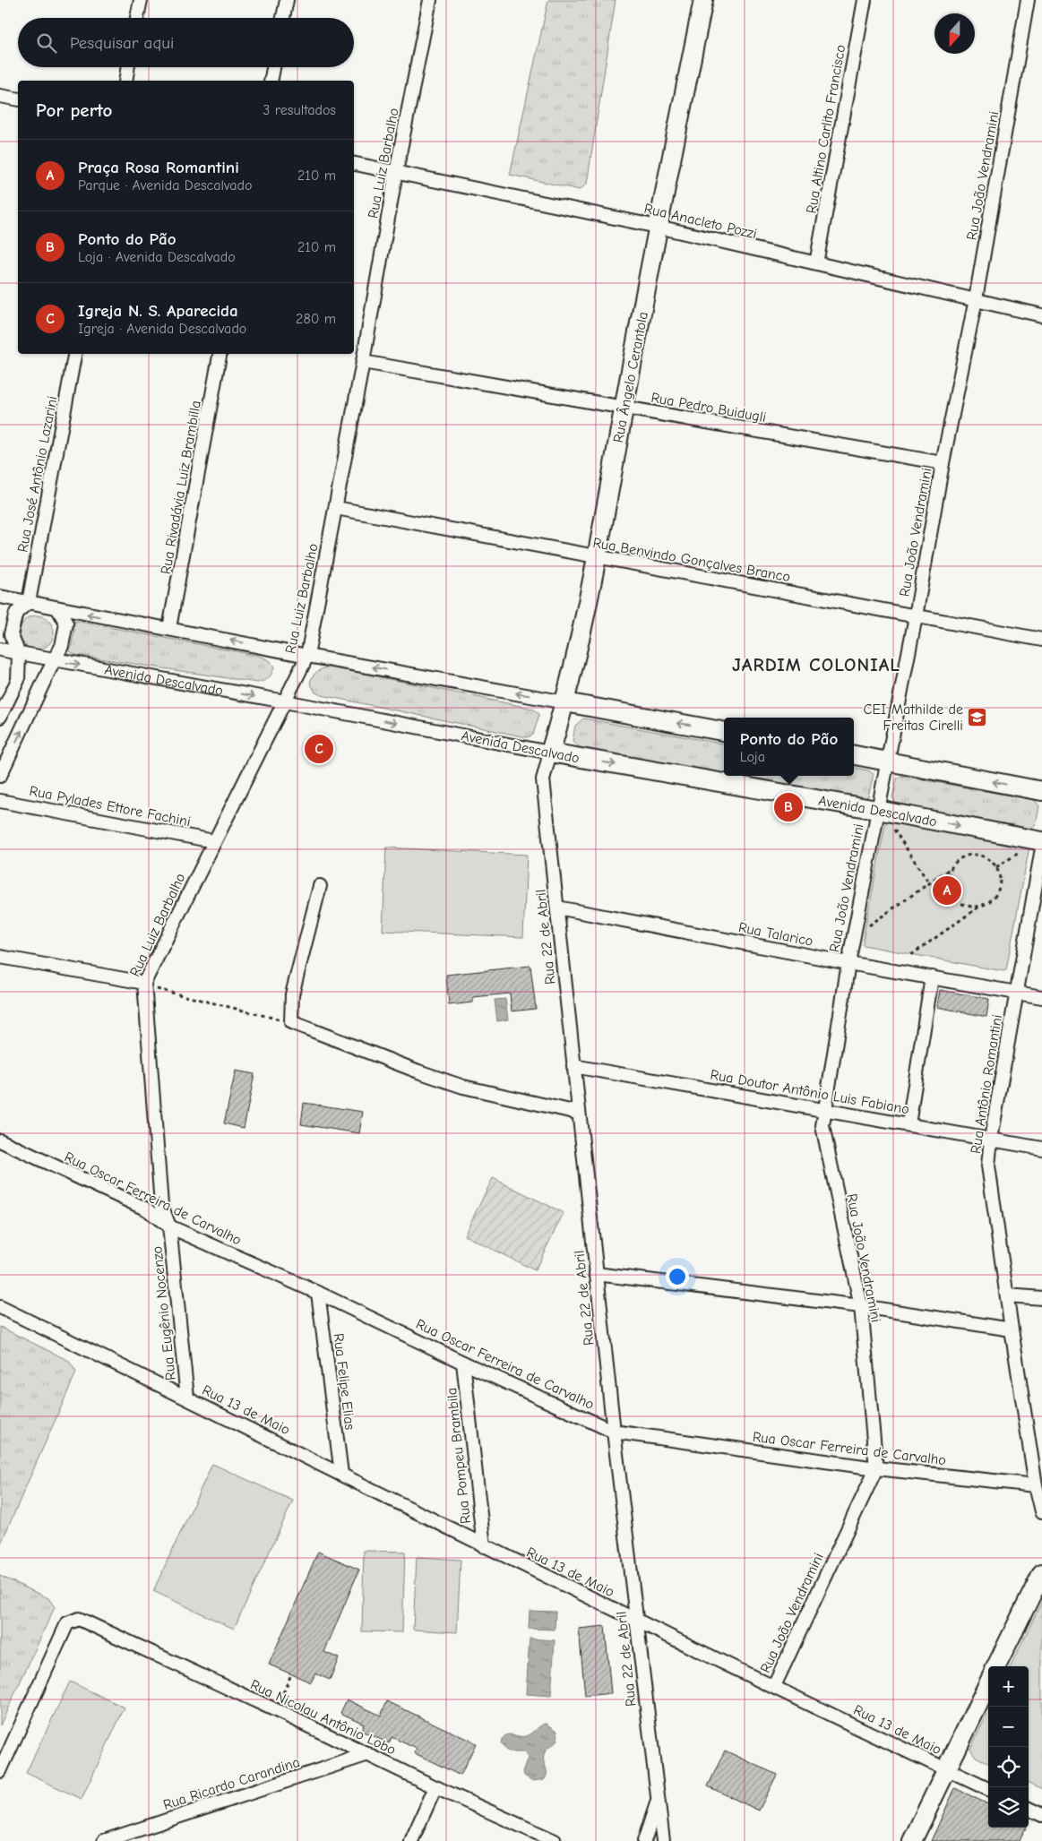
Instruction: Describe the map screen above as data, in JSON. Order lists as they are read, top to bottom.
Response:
{
  "streets": {
    "street": [
      "Rua Altino Carlito Francisco",
      "Rua Luiz Barbalho",
      "Rua João Vendramini",
      "Rua Anacleto Pozzi",
      "Rua Ângelo Cerantola",
      "Rua Pedro Buidugli",
      "Rua José Antônio Lazarini",
      "Rua Rivadávia Luiz Brambilla",
      "Rua Benvindo Gonçalves Branco",
      "Avenida Descalvado",
      "Rua Pylades Ettore Fachini",
      "Rua Talarico",
      "Rua 22 de Abril",
      "Rua Antônio Romantini",
      "Rua Doutor Antônio Luis Fabiano",
      "Rua Oscar Ferreira de Carvalho",
      "Rua Eugênio Nocenzo",
      "Rua Felipe Elias",
      "Rua 13 de Maio",
      "Rua Pompeu Brambila",
      "Rua Nicolau Antônio Lobo",
      "Rua Ricardo Carandina"
    ]
  },
  "crossings": [
    ["Rua Altino Carlito Francisco", "Rua Anacleto Pozzi"],
    ["Rua Luiz Barbalho", "Rua Anacleto Pozzi"],
    ["Rua Luiz Barbalho", "Rua Pedro Buidugli"],
    ["Rua Luiz Barbalho", "Rua Benvindo Gonçalves Branco"],
    ["Rua Luiz Barbalho", "Avenida Descalvado"],
    ["Rua Luiz Barbalho", "Rua Pylades Ettore Fachini"],
    ["Rua Luiz Barbalho", "Rua Oscar Ferreira de Carvalho"],
    ["Rua Luiz Barbalho", "Rua Eugênio Nocenzo"],
    ["Rua João Vendramini", "Rua Anacleto Pozzi"],
    ["Rua João Vendramini", "Rua Pedro Buidugli"],
    ["Rua João Vendramini", "Rua Benvindo Gonçalves Branco"],
    ["Rua João Vendramini", "Avenida Descalvado"],
    ["Rua João Vendramini", "Rua Talarico"],
    ["Rua João Vendramini", "Rua Doutor Antônio Luis Fabiano"],
    ["Rua João Vendramini", "Rua Oscar Ferreira de Carvalho"],
    ["Rua João Vendramini", "Rua 13 de Maio"],
    ["Rua Anacleto Pozzi", "Rua Ângelo Cerantola"],
    ["Rua Ângelo Cerantola", "Rua Pedro Buidugli"],
    ["Rua Ângelo Cerantola", "Rua Benvindo Gonçalves Branco"],
    ["Rua Ângelo Cerantola", "Avenida Descalvado"],
    ["Rua Ângelo Cerantola", "Rua 22 de Abril"],
    ["Rua José Antônio Lazarini", "Avenida Descalvado"],
    ["Avenida Descalvado", "Rua 22 de Abril"],
    ["Rua Talarico", "Rua 22 de Abril"],
    ["Rua Talarico", "Rua Antônio Romantini"],
    ["Rua 22 de Abril", "Rua Doutor Antônio Luis Fabiano"],
    ["Rua 22 de Abril", "Rua Oscar Ferreira de Carvalho"],
    ["Rua 22 de Abril", "Rua 13 de Maio"],
    ["Rua Antônio Romantini", "Rua Doutor Antônio Luis Fabiano"],
    ["Rua Antônio Romantini", "Rua Oscar Ferreira de Carvalho"],
    ["Rua Oscar Ferreira de Carvalho", "Rua Eugênio Nocenzo"],
    ["Rua Oscar Ferreira de Carvalho", "Rua Felipe Elias"],
    ["Rua Oscar Ferreira de Carvalho", "Rua Pompeu Brambila"],
    ["Rua Eugênio Nocenzo", "Rua 13 de Maio"],
    ["Rua Felipe Elias", "Rua 13 de Maio"],
    ["Rua 13 de Maio", "Rua Pompeu Brambila"],
    ["Rua Nicolau Antônio Lobo", "Rua Ricardo Carandina"]
  ],
  "districts": ["JARDIM COLONIAL"],
  "places": {
    "school or university": ["CEI Mathilde de Freitas Cirelli"]
  },
  "north": "bottom",
  "page": {
    "search": "Pesquisar aqui",
    "heading": ["Por perto", "3 resultados"],
    "list": [
      {
        "mark": "A",
        "name": "Praça Rosa Romantini",
        "note": "Parque · Avenida Descalvado",
        "value": "210 m"
      },
      {
        "mark": "B",
        "name": "Ponto do Pão",
        "note": "Loja · Avenida Descalvado",
        "value": "210 m"
      },
      {
        "mark": "C",
        "name": "Igreja N. S. Aparecida",
        "note": "Igreja · Avenida Descalvado",
        "value": "280 m"
      }
    ],
    "popup": ["Ponto do Pão", "Loja"],
    "pins": ["C", "B", "A"],
    "map_buttons": ["+", "−"]
  }
}
